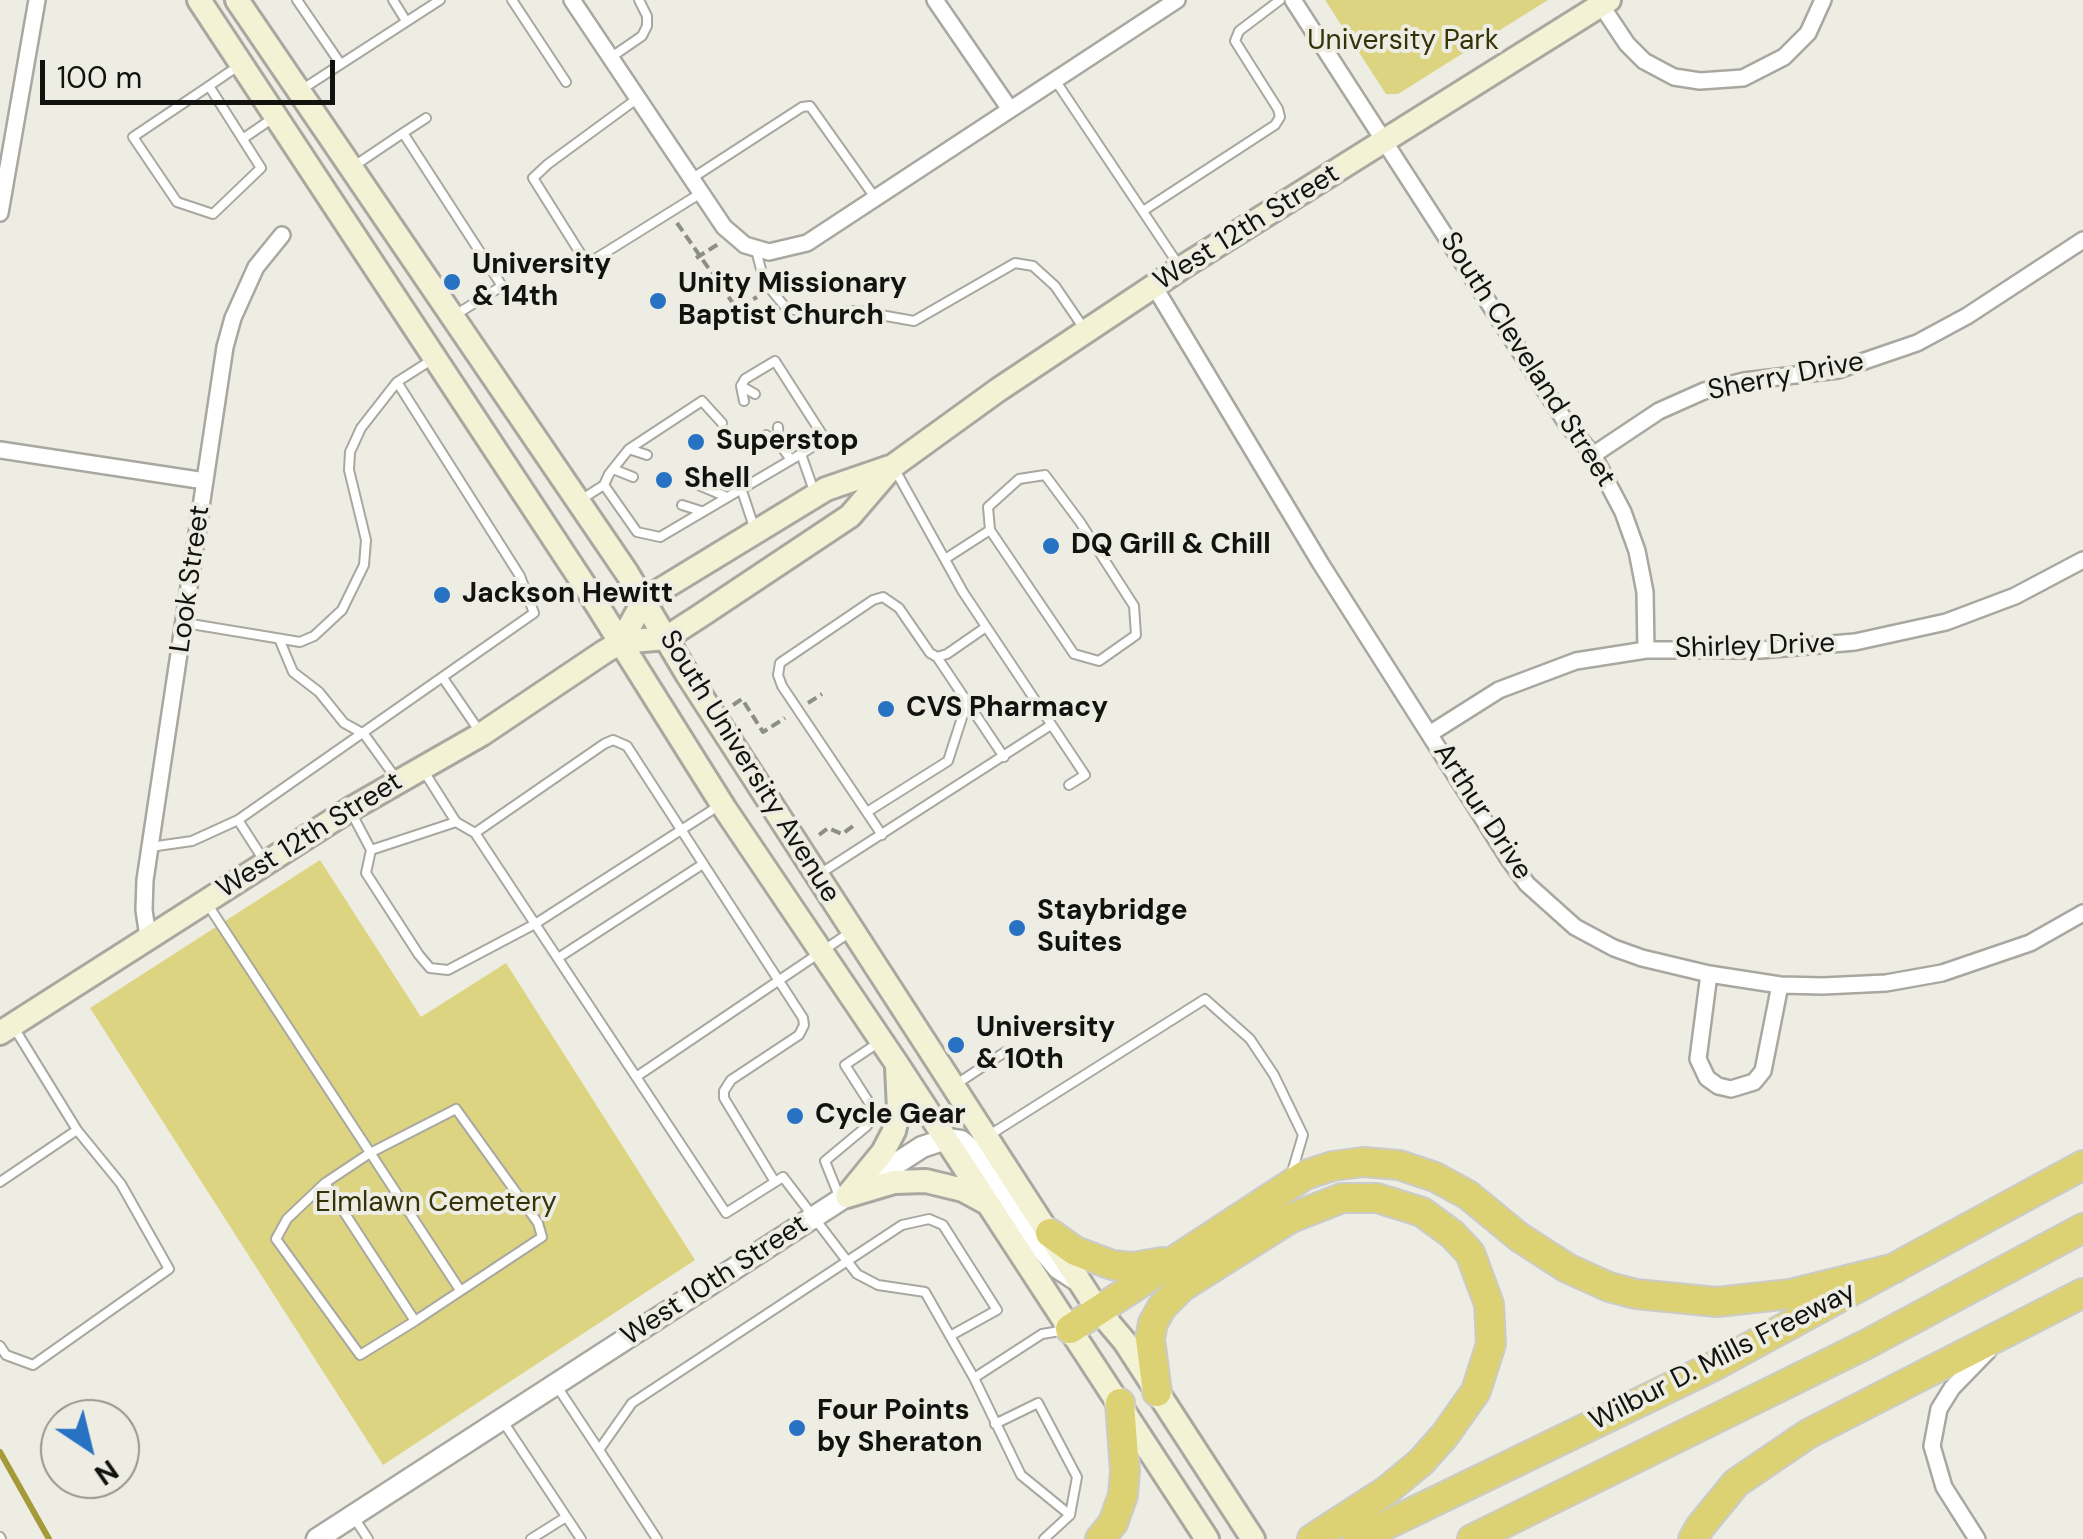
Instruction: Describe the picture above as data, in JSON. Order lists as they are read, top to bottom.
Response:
{
  "streets": {
    "highway": ["Wilbur D. Mills Freeway"],
    "main road": ["West 12th Street", "South University Avenue"],
    "street": [
      "South Cleveland Street",
      "Sherry Drive",
      "Look Street",
      "Shirley Drive",
      "Arthur Drive",
      "West 10th Street"
    ]
  },
  "crossings": [
    ["West 12th Street", "South Cleveland Street"],
    ["West 12th Street", "Look Street"],
    ["West 12th Street", "South University Avenue"],
    ["West 12th Street", "Arthur Drive"],
    ["South Cleveland Street", "Sherry Drive"],
    ["South Cleveland Street", "Shirley Drive"],
    ["Shirley Drive", "Arthur Drive"],
    ["South University Avenue", "West 10th Street"]
  ],
  "parks": ["University Park", "Elmlawn Cemetery"],
  "places": [
    "University & 14th",
    "Unity Missionary Baptist Church",
    "Superstop",
    "Shell",
    "DQ Grill & Chill",
    "Jackson Hewitt",
    "CVS Pharmacy",
    "Staybridge Suites",
    "University & 10th",
    "Cycle Gear",
    "Four Points by Sheraton"
  ],
  "scale_bar": "100 m",
  "north": "bottom right"
}
